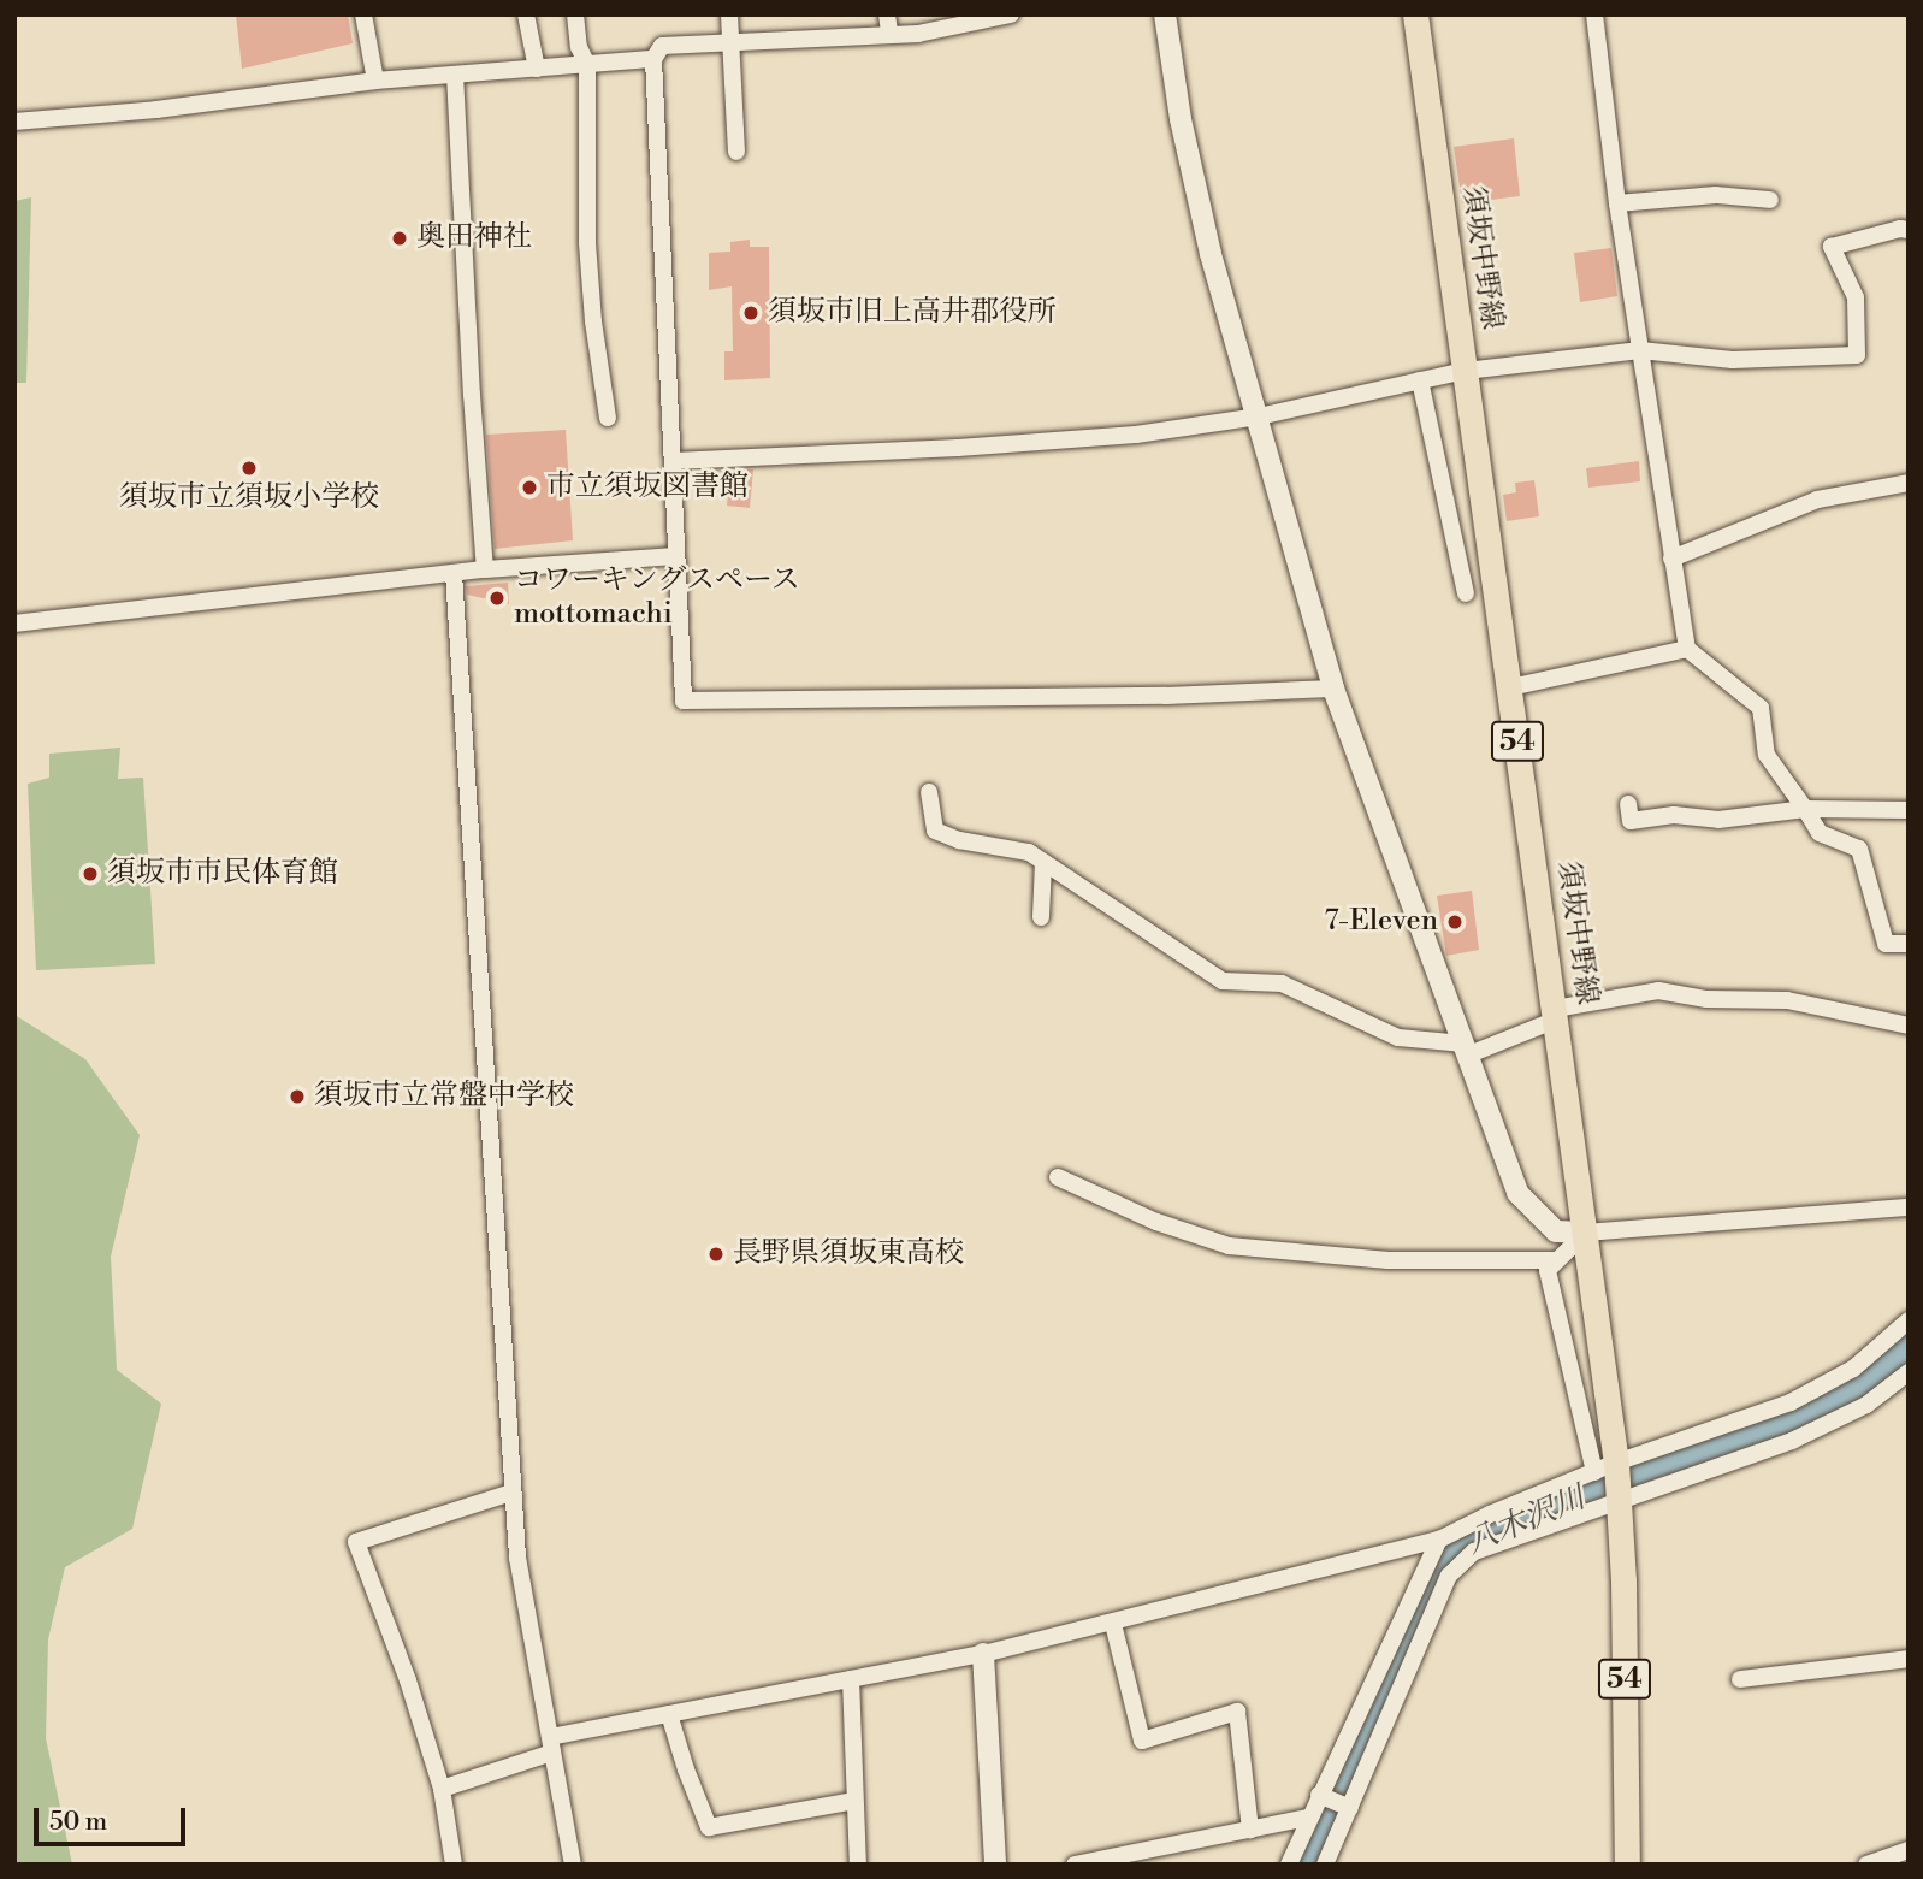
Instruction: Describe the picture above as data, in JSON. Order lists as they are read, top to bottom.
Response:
{
  "streets": {
    "main road": ["須坂中野線", "54"]
  },
  "water": ["八木沢川"],
  "places": [
    "奥田神社",
    "須坂市旧上高井郡役所",
    "須坂市立須坂小学校",
    "市立須坂図書館",
    "コワーキングスペース mottomachi",
    "須坂市市民体育館",
    "7-Eleven",
    "須坂市立常盤中学校",
    "長野県須坂東高校"
  ],
  "scale_bar": "50 m"
}
